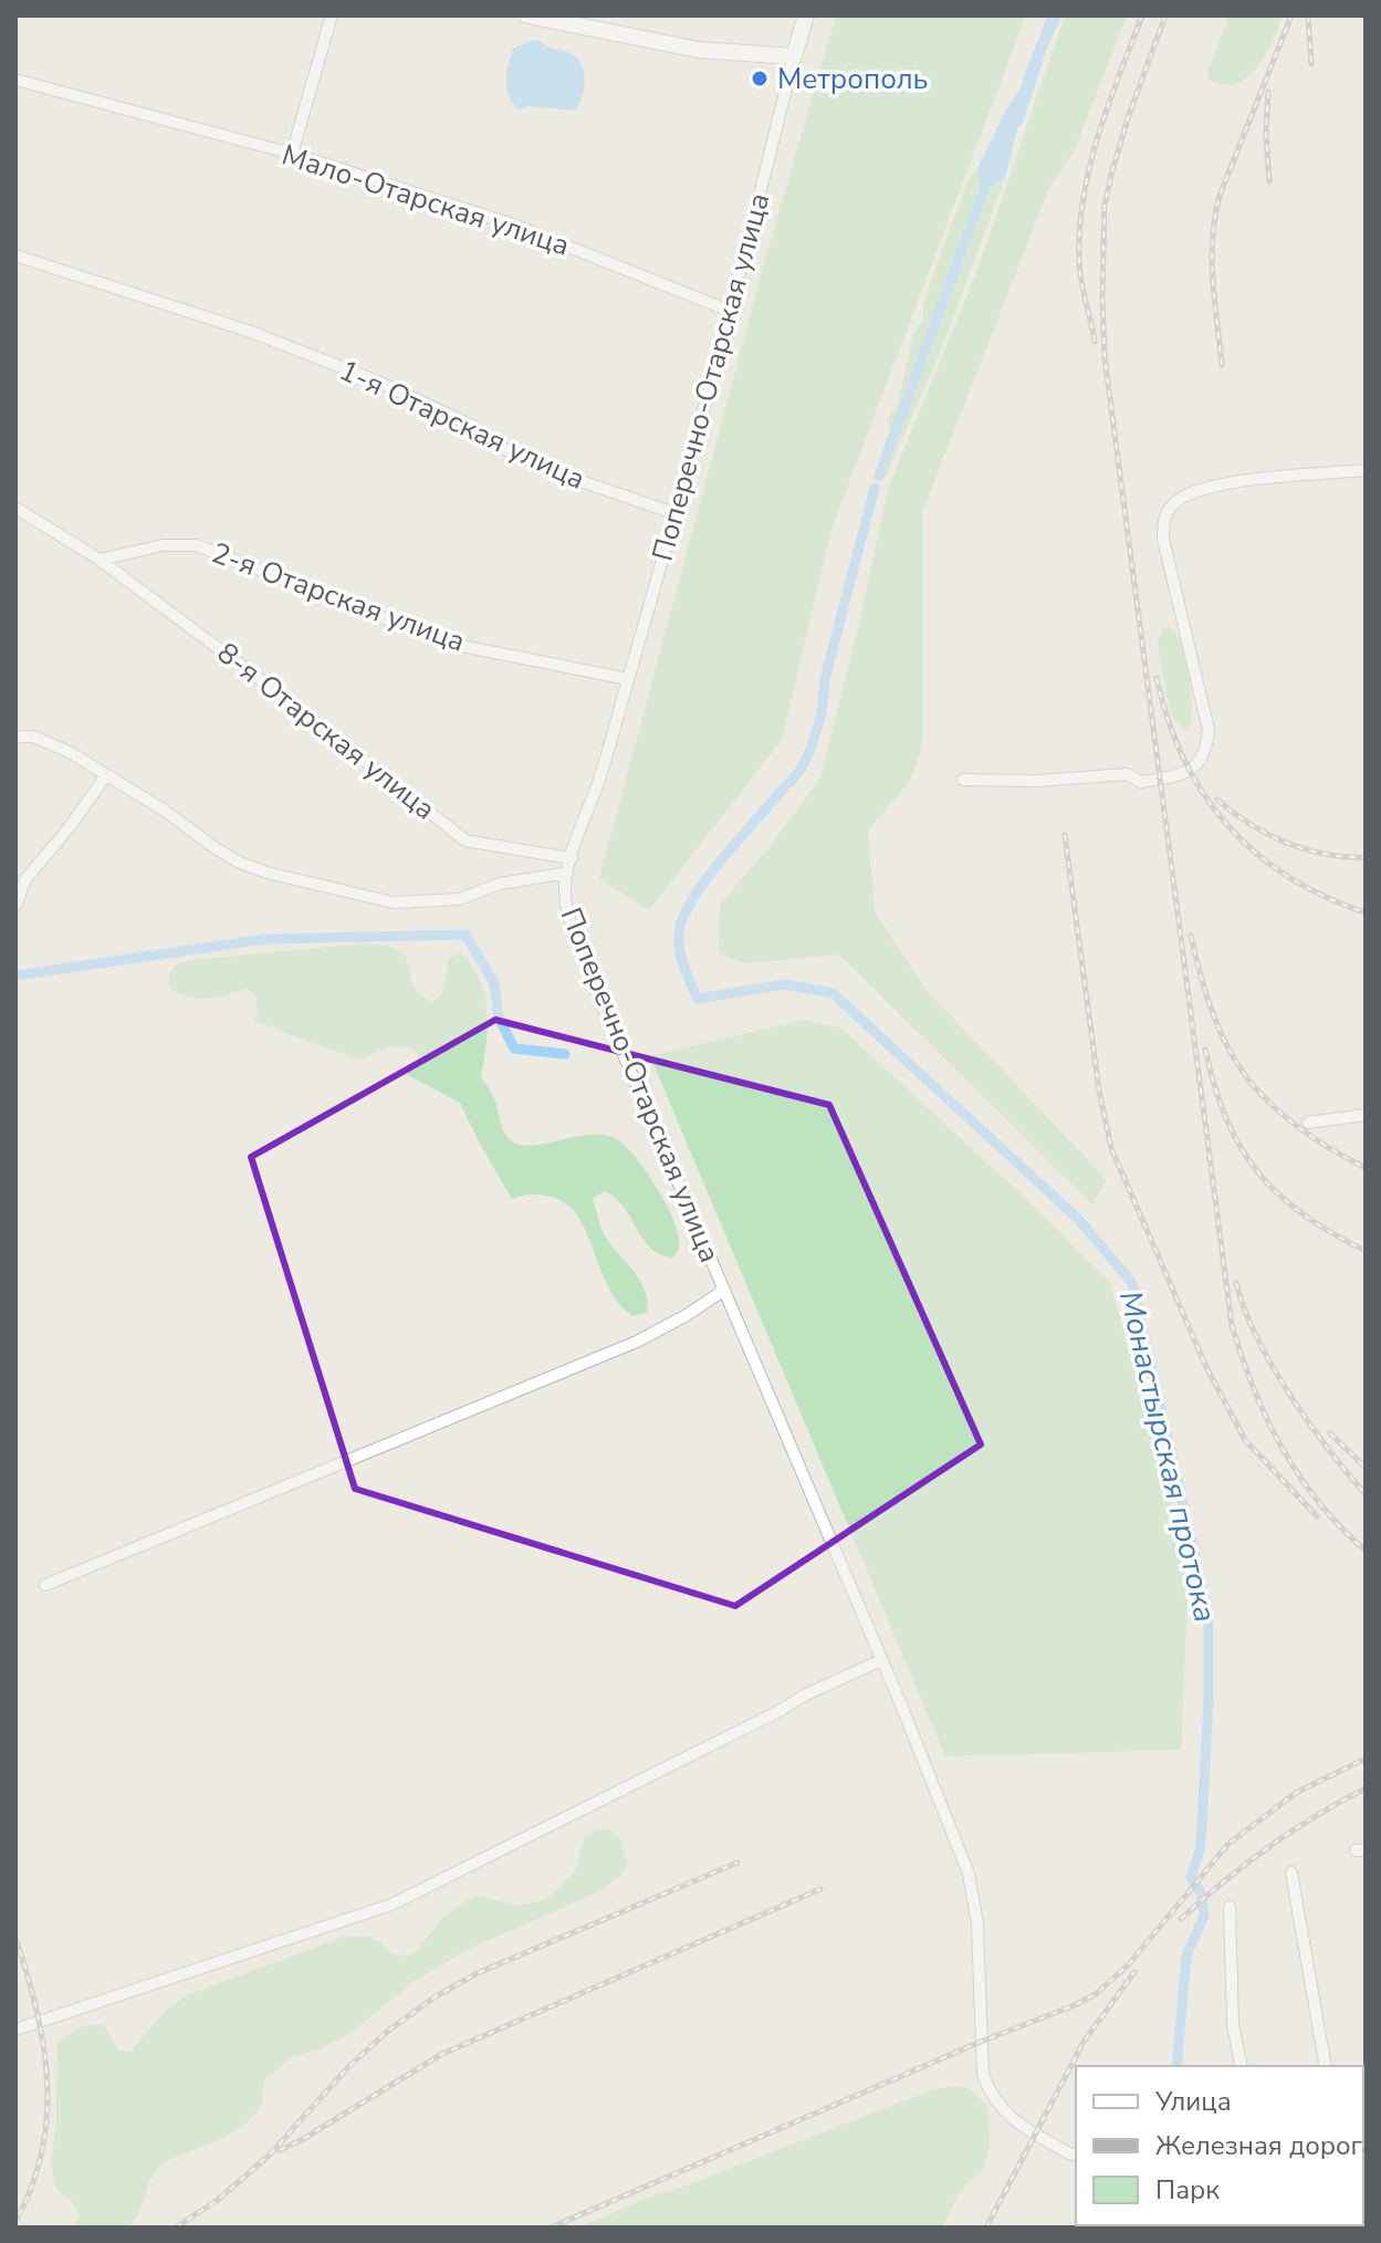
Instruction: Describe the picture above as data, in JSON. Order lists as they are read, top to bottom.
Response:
{
  "streets": {
    "street": [
      "Мало-Отарская улица",
      "Поперечно-Отарская улица",
      "1-я Отарская улица",
      "2-я Отарская улица",
      "8-я Отарская улица"
    ]
  },
  "crossings": [
    ["Мало-Отарская улица", "Поперечно-Отарская улица"],
    ["Поперечно-Отарская улица", "1-я Отарская улица"],
    ["Поперечно-Отарская улица", "2-я Отарская улица"],
    ["Поперечно-Отарская улица", "8-я Отарская улица"],
    ["2-я Отарская улица", "8-я Отарская улица"]
  ],
  "water": ["Монастырская протока"],
  "places": ["Метрополь"],
  "legend": ["Улица", "Железная дорога", "Парк"]
}
